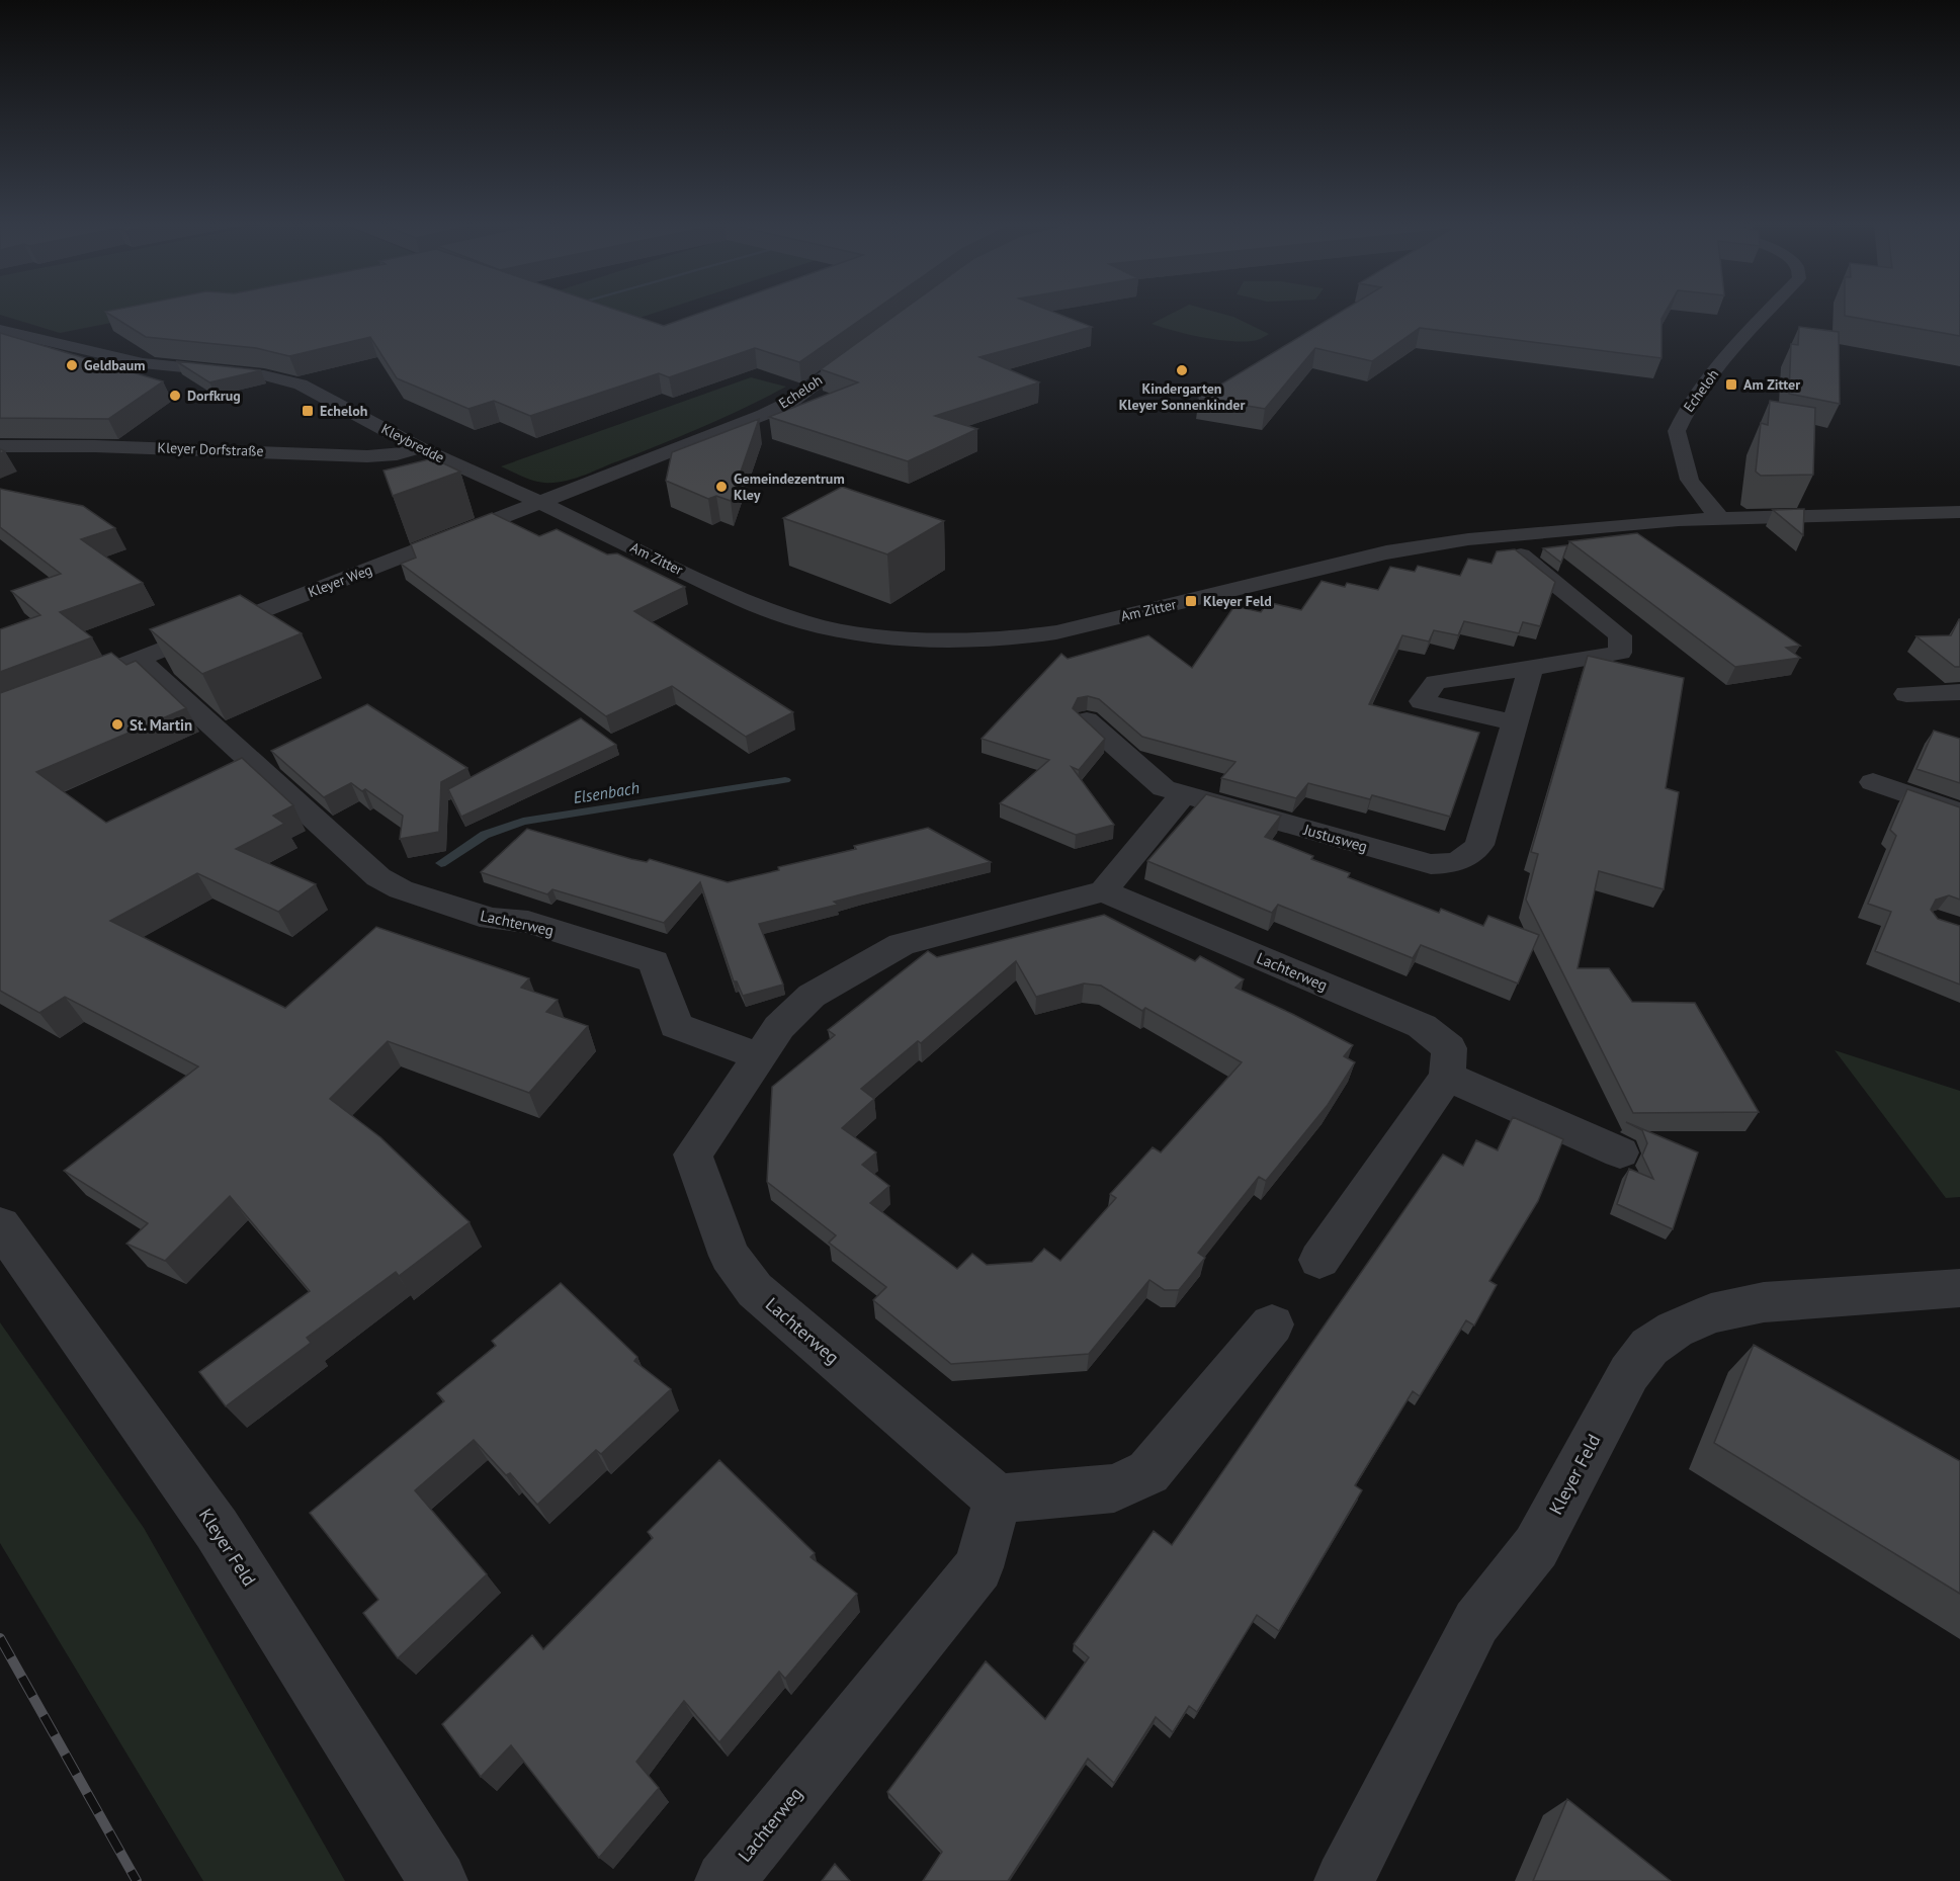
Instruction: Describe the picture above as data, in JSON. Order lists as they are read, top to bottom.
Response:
{
  "streets": {
    "street": [
      "Echeloh",
      "Kleybredde",
      "Kleyer Dorfstraße",
      "Am Zitter",
      "Kleyer Weg",
      "Justusweg",
      "Lachterweg",
      "Kleyer Feld"
    ]
  },
  "crossings": [
    ["Echeloh", "Kleybredde"],
    ["Echeloh", "Am Zitter"],
    ["Echeloh", "Kleyer Weg"],
    ["Kleybredde", "Kleyer Dorfstraße"],
    ["Kleybredde", "Am Zitter"],
    ["Kleybredde", "Kleyer Weg"],
    ["Am Zitter", "Kleyer Weg"],
    ["Kleyer Weg", "Lachterweg"]
  ],
  "water": ["Elsenbach"],
  "places": {
    "other": [
      "Geldbaum",
      "Kindergarten Kleyer Sonnenkinder",
      "Dorfkrug",
      "Gemeindezentrum Kley",
      "St. Martin"
    ],
    "transit": ["Am Zitter", "Echeloh", "Kleyer Feld"]
  }
}
